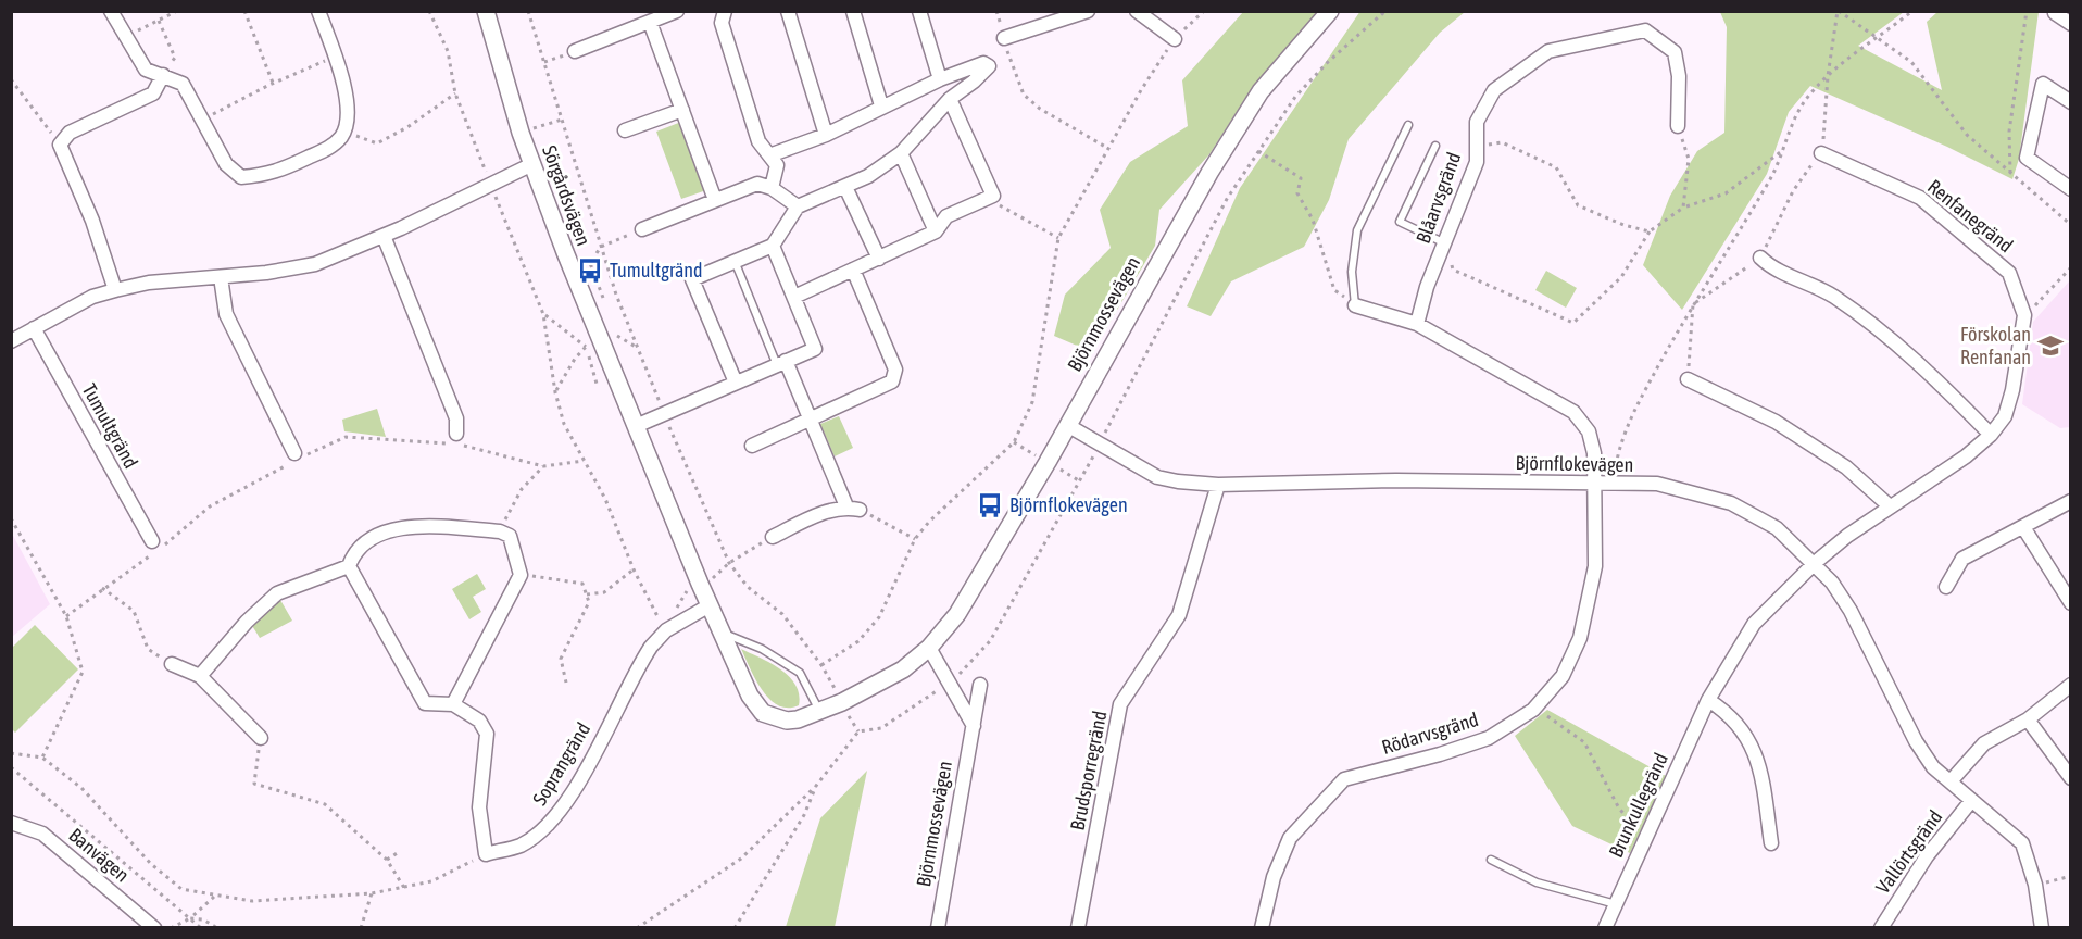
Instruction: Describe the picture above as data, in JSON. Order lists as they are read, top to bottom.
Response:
{
  "streets": {
    "street": [
      "Sörgårdsvägen",
      "Blåarvsgränd",
      "Renfanegränd",
      "Björnmossevägen",
      "Tumultgränd",
      "Björnflokevägen",
      "Rödarvsgränd",
      "Soprangränd",
      "Brudsporregränd",
      "Brunkullegränd",
      "Vallörtsgränd",
      "Banvägen"
    ]
  },
  "crossings": [
    ["Sörgårdsvägen", "Björnmossevägen"],
    ["Sörgårdsvägen", "Soprangränd"],
    ["Renfanegränd", "Björnflokevägen"],
    ["Renfanegränd", "Brunkullegränd"],
    ["Björnmossevägen", "Björnflokevägen"],
    ["Björnflokevägen", "Rödarvsgränd"],
    ["Björnflokevägen", "Brudsporregränd"],
    ["Björnflokevägen", "Brunkullegränd"],
    ["Björnflokevägen", "Vallörtsgränd"]
  ],
  "places": {
    "bus stop": ["Tumultgränd", "Björnflokevägen"],
    "school or university": ["Förskolan Renfanan"]
  }
}
